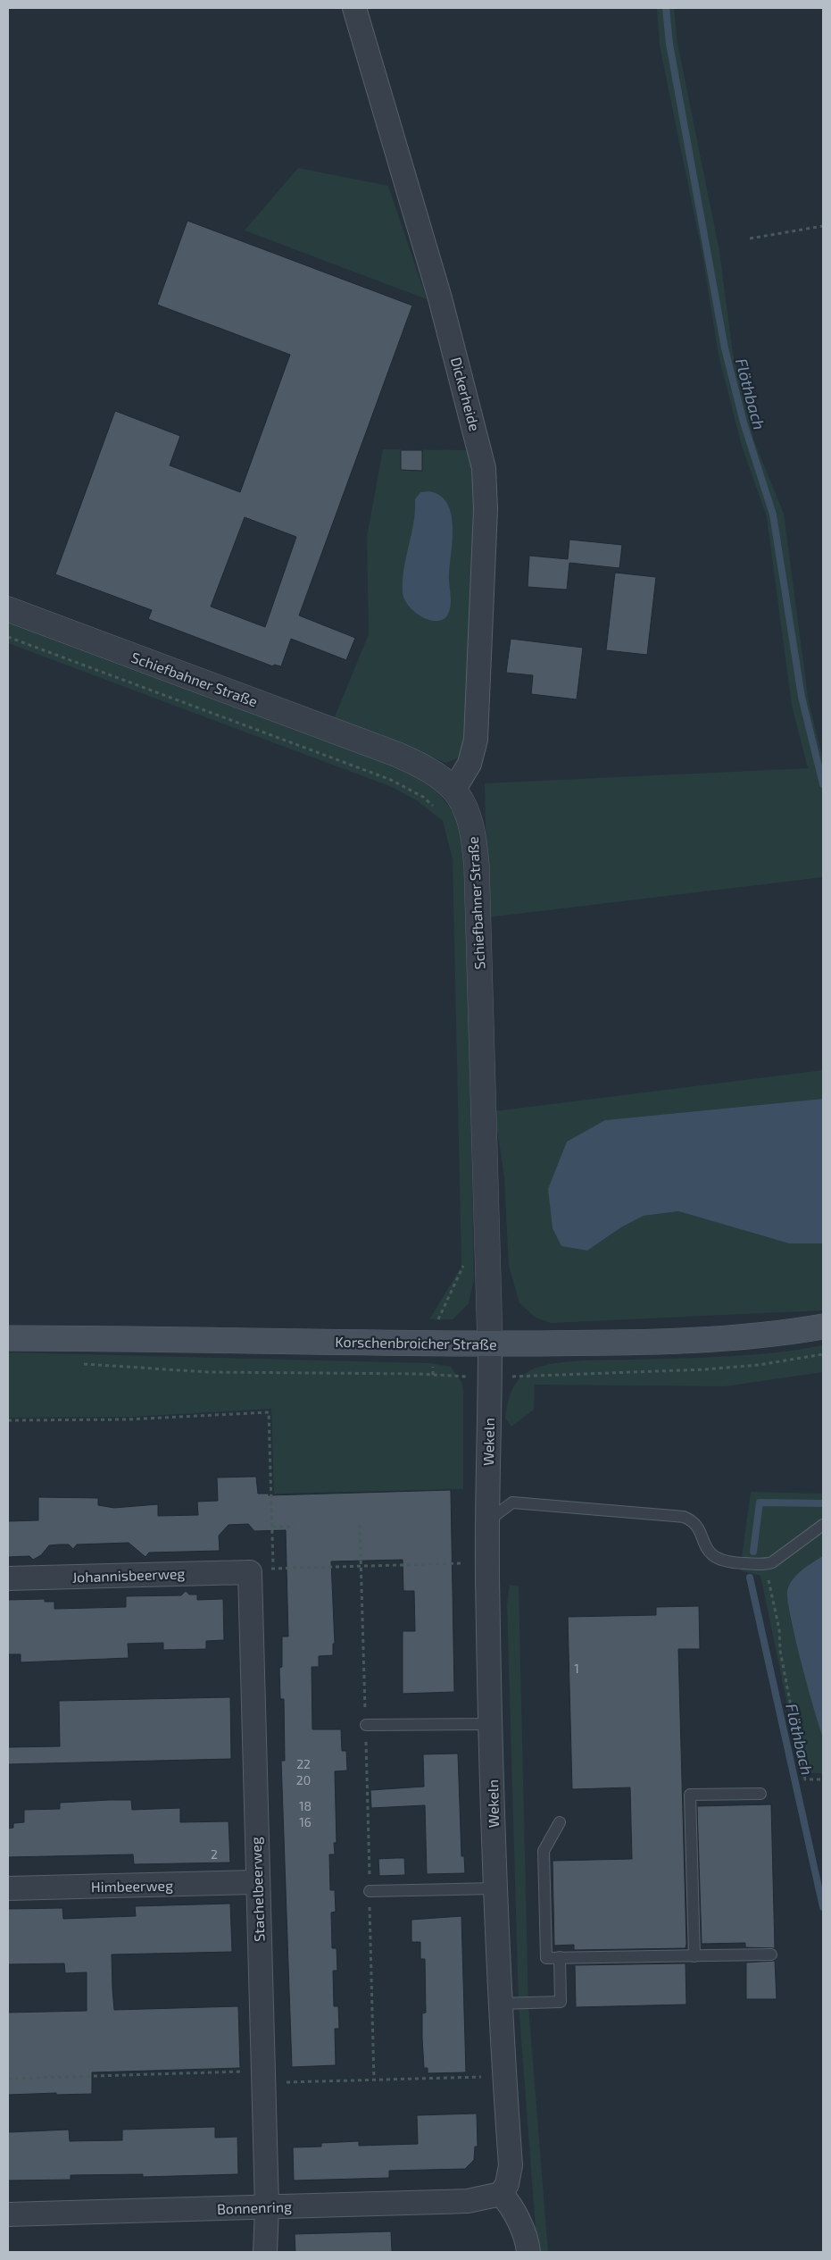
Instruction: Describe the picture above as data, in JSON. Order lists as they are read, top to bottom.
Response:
{
  "streets": {
    "main road": ["Korschenbroicher Straße"],
    "street": [
      "Dickerheide",
      "Schiefbahner Straße",
      "Wekeln",
      "Johannisbeerweg",
      "Himbeerweg",
      "Stachelbeerweg",
      "Bonnenring"
    ]
  },
  "crossings": [
    ["Dickerheide", "Schiefbahner Straße"],
    ["Schiefbahner Straße", "Korschenbroicher Straße"],
    ["Schiefbahner Straße", "Wekeln"],
    ["Korschenbroicher Straße", "Wekeln"],
    ["Wekeln", "Bonnenring"],
    ["Johannisbeerweg", "Stachelbeerweg"],
    ["Himbeerweg", "Stachelbeerweg"],
    ["Stachelbeerweg", "Bonnenring"]
  ],
  "water": ["Flöthbach"],
  "house_numbers": [
    "1",
    "22",
    "20",
    "18",
    "16",
    "2"
  ]
}
